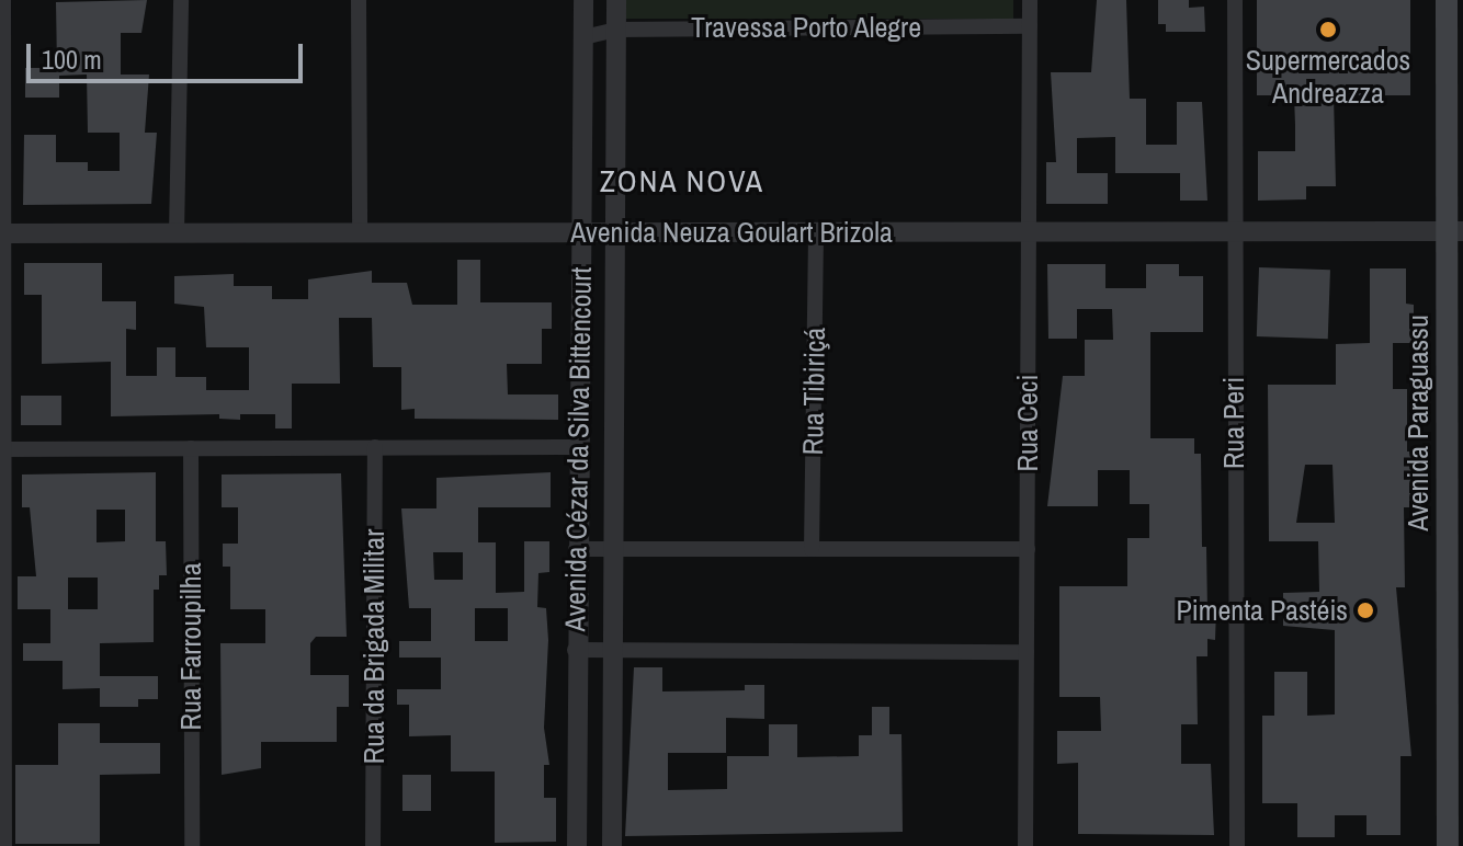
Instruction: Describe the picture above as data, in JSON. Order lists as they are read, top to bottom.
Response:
{
  "streets": {
    "main road": ["Avenida Paraguassu"],
    "street": [
      "Travessa Porto Alegre",
      "Avenida Neuza Goulart Brizola",
      "Rua Tibiriçá",
      "Rua Ceci",
      "Rua Peri",
      "Avenida Cézar da Silva Bittencourt",
      "Rua Farroupilha",
      "Rua da Brigada Militar"
    ]
  },
  "crossings": [
    ["Travessa Porto Alegre", "Rua Ceci"],
    ["Travessa Porto Alegre", "Avenida Cézar da Silva Bittencourt"],
    ["Avenida Neuza Goulart Brizola", "Rua Tibiriçá"],
    ["Avenida Neuza Goulart Brizola", "Rua Ceci"],
    ["Avenida Neuza Goulart Brizola", "Rua Peri"],
    ["Avenida Neuza Goulart Brizola", "Avenida Paraguassu"],
    ["Avenida Neuza Goulart Brizola", "Avenida Cézar da Silva Bittencourt"]
  ],
  "districts": ["ZONA NOVA"],
  "places": ["Supermercados Andreazza", "Pimenta Pastéis"],
  "scale_bar": "100 m"
}
